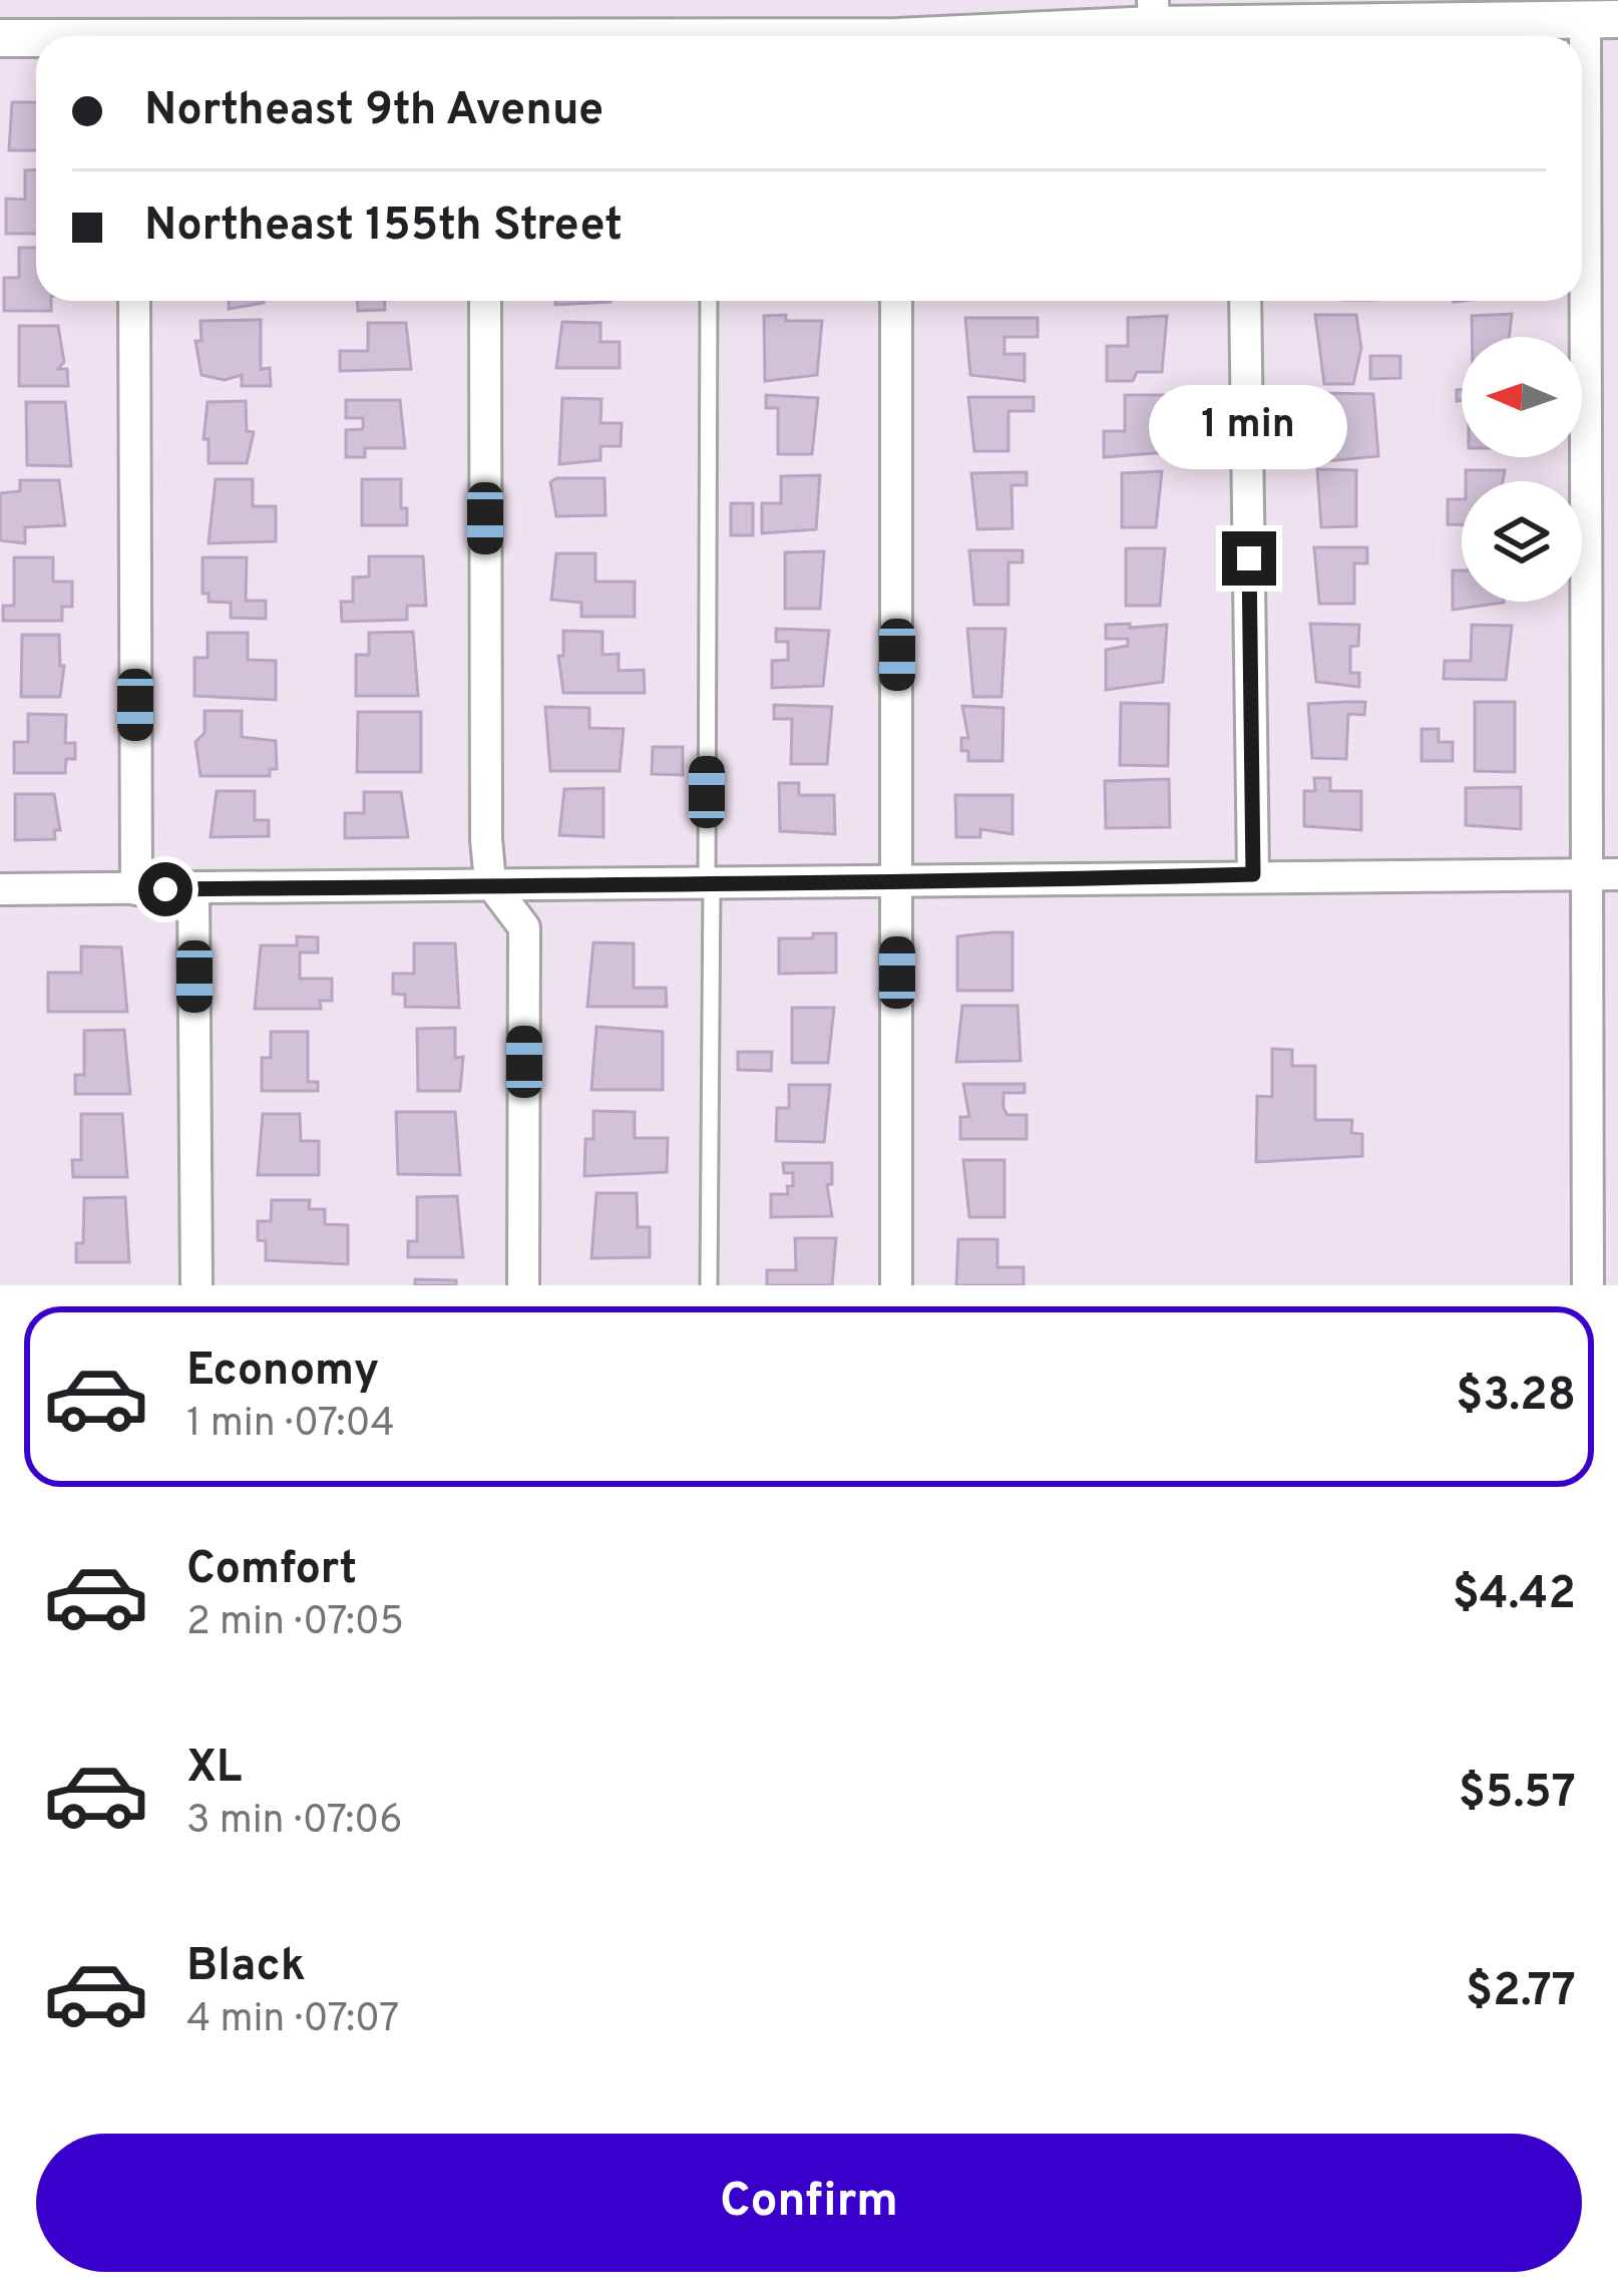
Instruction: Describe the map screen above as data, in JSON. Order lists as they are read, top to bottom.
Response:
{
  "north": "left",
  "page": {
    "banner": ["Northeast 9th Avenue", "Northeast 155th Street"],
    "bubble": "1 min",
    "list": [
      {
        "name": "Economy",
        "note": "1 min · 07:04",
        "value": "$3.28"
      },
      {
        "name": "Comfort",
        "note": "2 min · 07:05",
        "value": "$4.42"
      },
      {
        "name": "XL",
        "note": "3 min · 07:06",
        "value": "$5.57"
      },
      {
        "name": "Black",
        "note": "4 min · 07:07",
        "value": "$2.77"
      }
    ],
    "buttons": "Confirm"
  }
}
